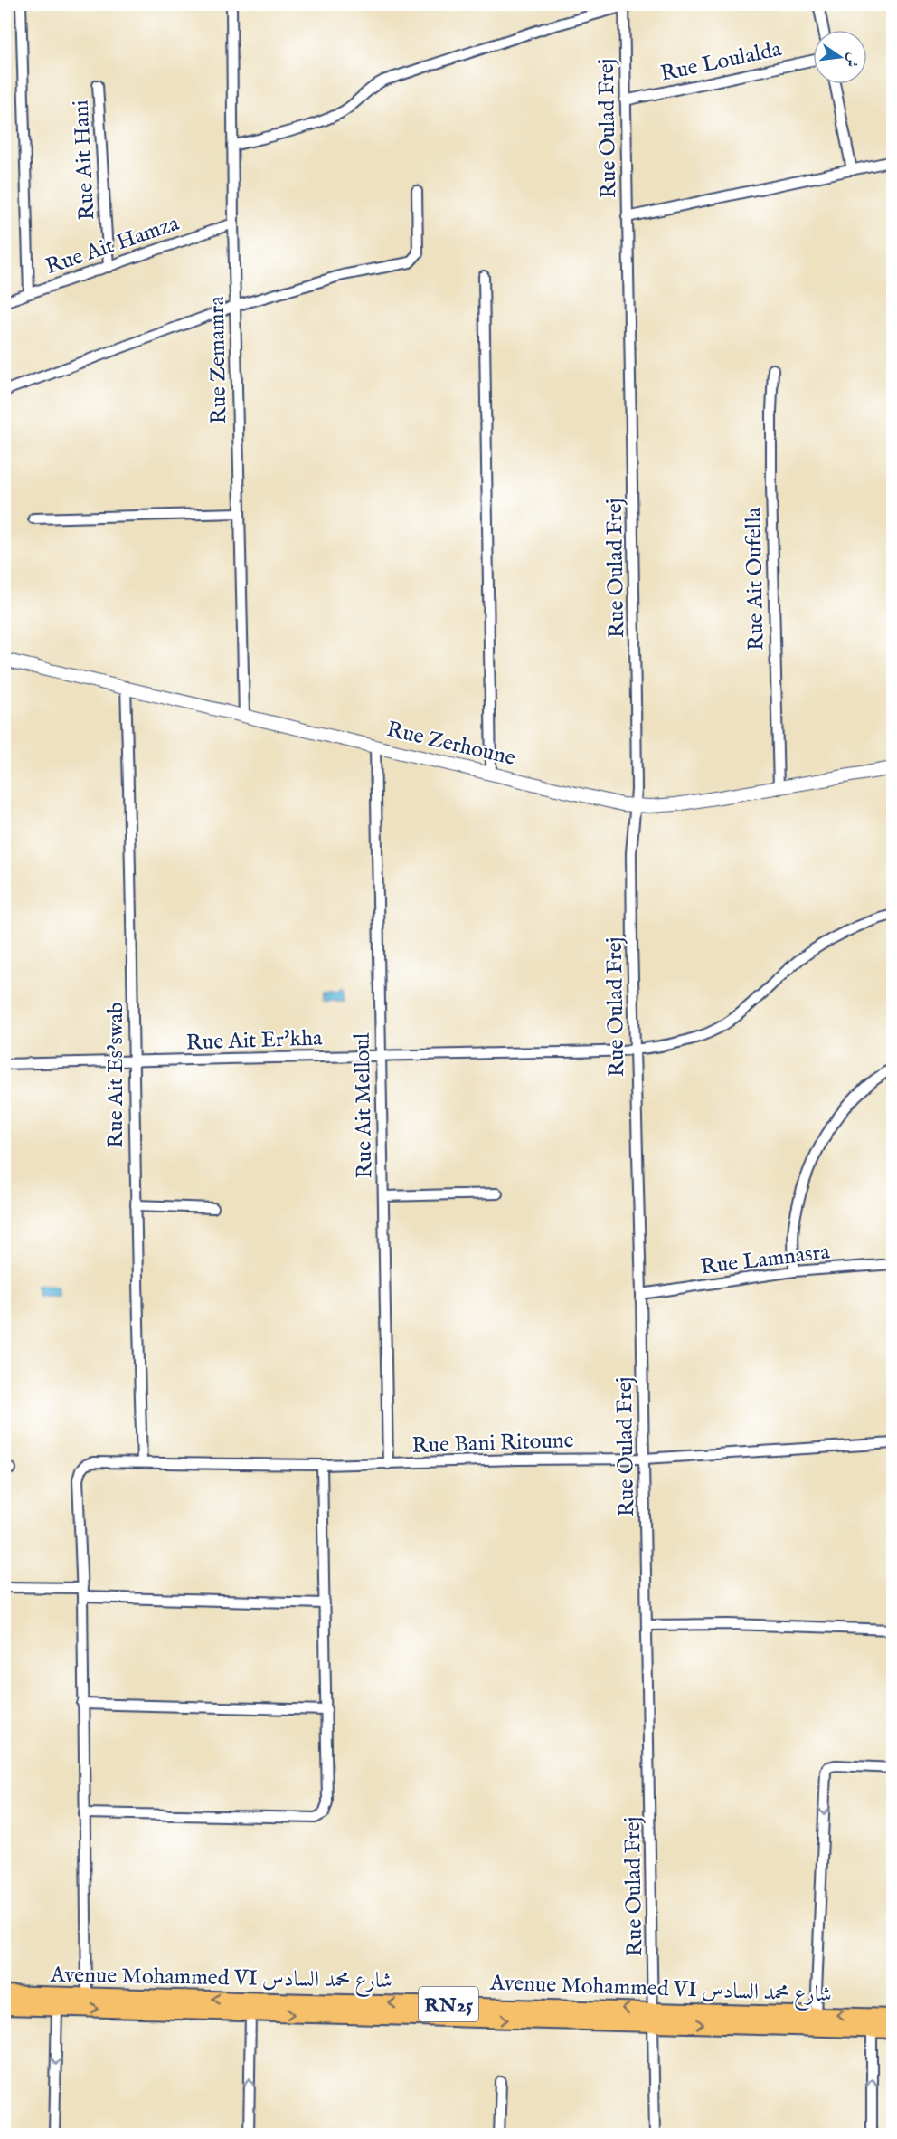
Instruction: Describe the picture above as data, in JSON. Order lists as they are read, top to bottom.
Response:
{
  "streets": {
    "main road": ["Avenue Mohammed VI شارع محمد السادس", "RN25"],
    "street": [
      "Rue Loulalda",
      "Rue Oulad Frej",
      "Rue Ait Hani",
      "Rue Ait Hamza",
      "Rue Zemamra",
      "Rue Ait Oufella",
      "Rue Zerhoune",
      "Rue Ait Er'kha",
      "Rue Ait Es'swab",
      "Rue Ait Melloul",
      "Rue Lamnasra",
      "Rue Bani Ritoune"
    ]
  },
  "crossings": [
    ["Rue Loulalda", "Rue Oulad Frej"],
    ["Rue Oulad Frej", "Rue Zerhoune"],
    ["Rue Oulad Frej", "Rue Ait Er'kha"],
    ["Rue Oulad Frej", "Rue Lamnasra"],
    ["Rue Oulad Frej", "Rue Bani Ritoune"],
    ["Rue Oulad Frej", "Avenue Mohammed VI شارع محمد السادس"],
    ["Rue Ait Hani", "Rue Ait Hamza"],
    ["Rue Ait Hamza", "Rue Zemamra"],
    ["Rue Zemamra", "Rue Zerhoune"],
    ["Rue Ait Oufella", "Rue Zerhoune"],
    ["Rue Zerhoune", "Rue Ait Es'swab"],
    ["Rue Zerhoune", "Rue Ait Melloul"],
    ["Rue Ait Er'kha", "Rue Ait Es'swab"],
    ["Rue Ait Er'kha", "Rue Ait Melloul"],
    ["Rue Ait Es'swab", "Rue Bani Ritoune"],
    ["Rue Ait Melloul", "Rue Bani Ritoune"]
  ],
  "north": "right"
}
